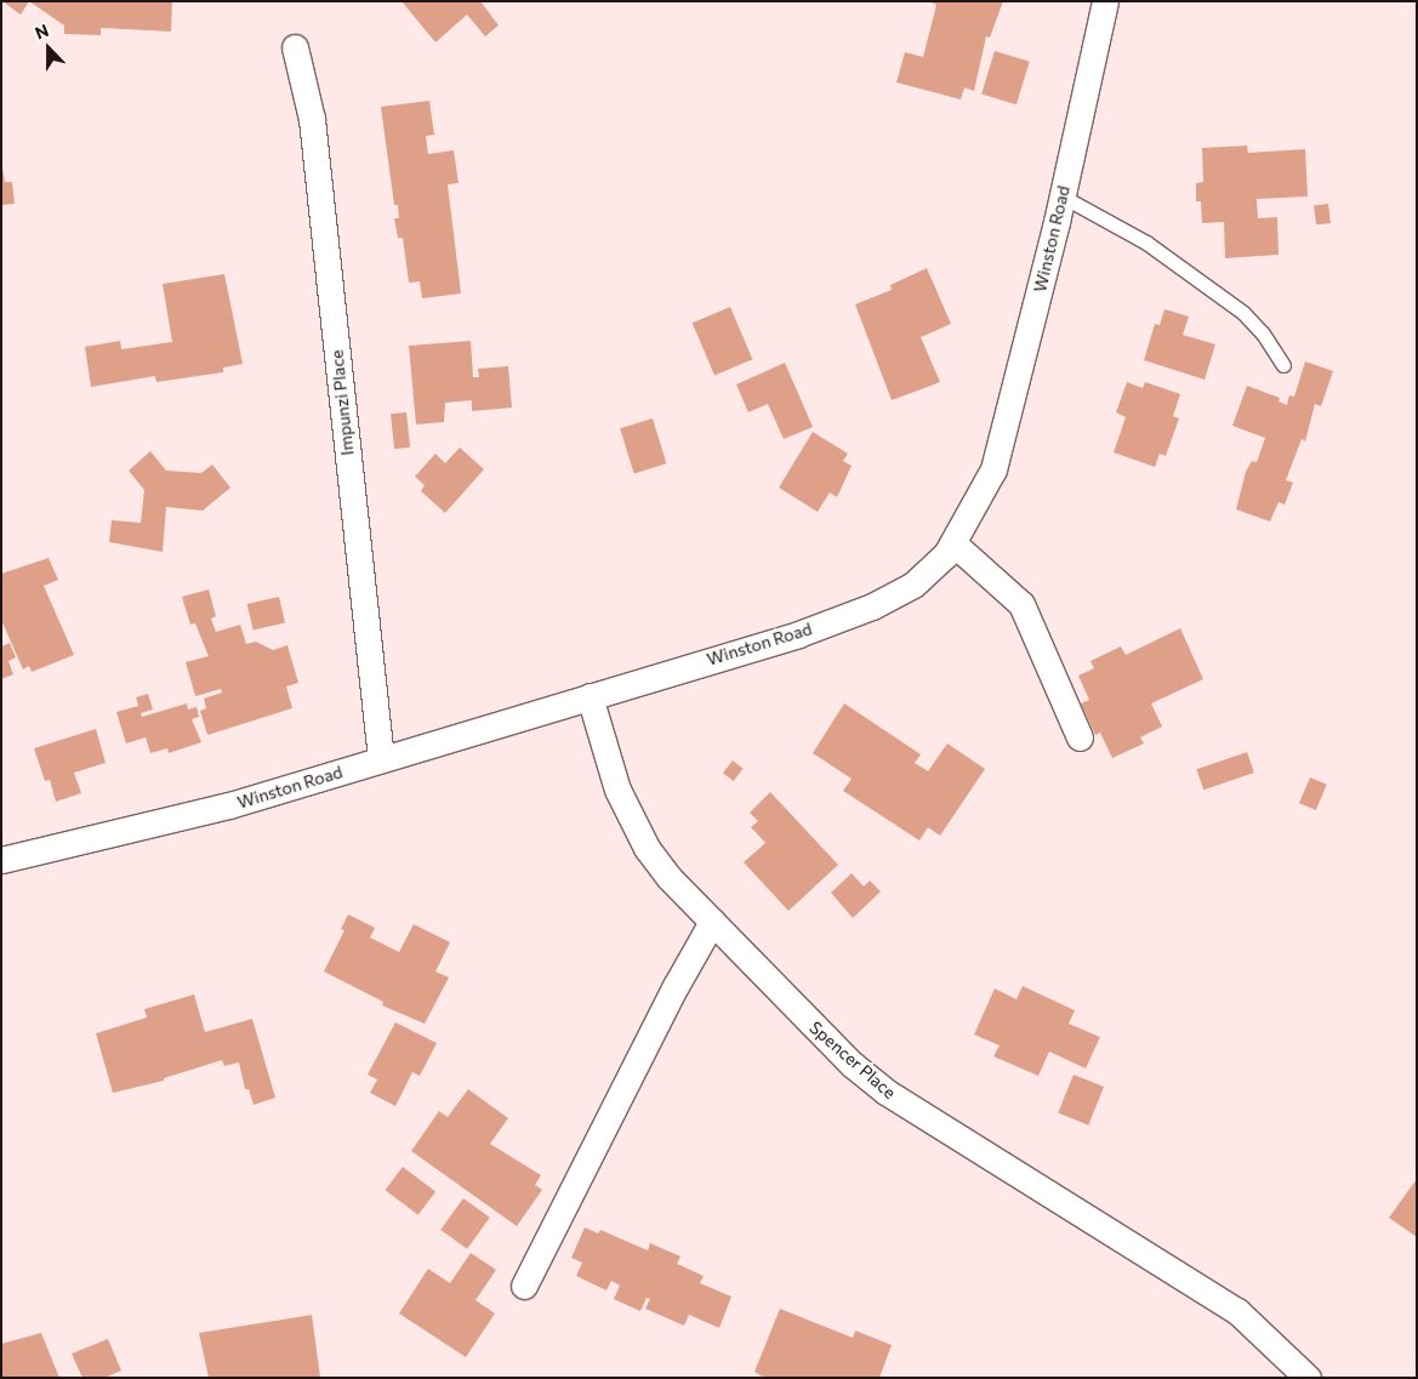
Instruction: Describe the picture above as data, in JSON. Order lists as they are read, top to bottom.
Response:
{
  "streets": {
    "street": ["Winston Road", "Impunzi Place", "Spencer Place"]
  },
  "crossings": [
    ["Winston Road", "Impunzi Place"],
    ["Winston Road", "Spencer Place"]
  ],
  "north": "top"
}
